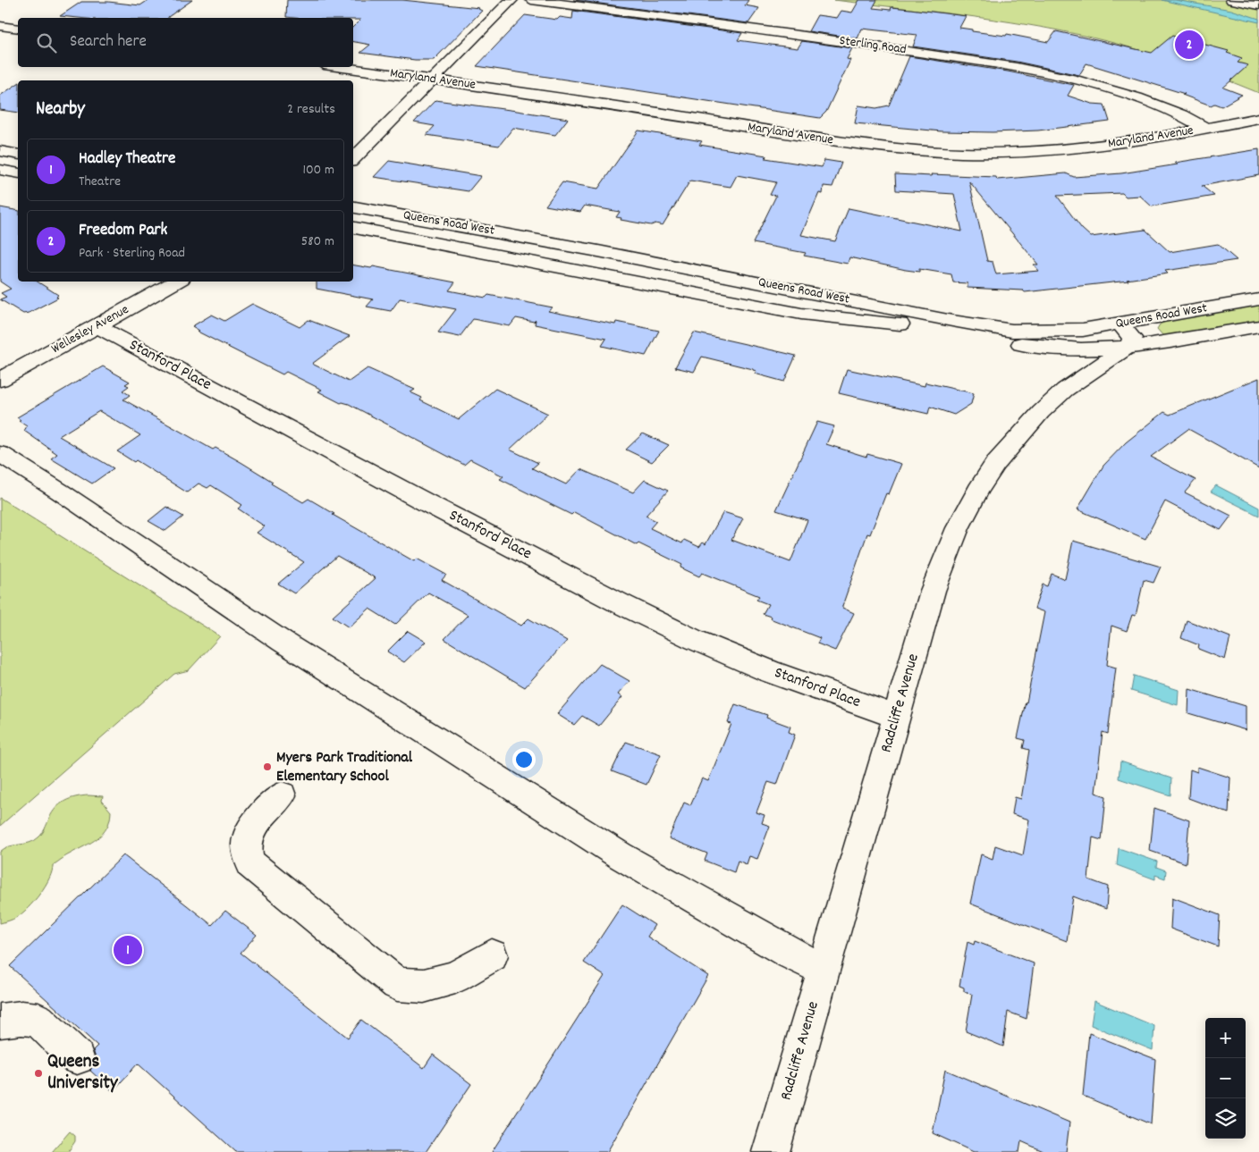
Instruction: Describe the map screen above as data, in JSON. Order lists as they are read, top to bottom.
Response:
{
  "streets": {
    "street": [
      "Sterling Road",
      "Maryland Avenue",
      "Queens Road West",
      "Wellesley Avenue",
      "Stanford Place",
      "Radcliffe Avenue"
    ]
  },
  "crossings": [
    ["Sterling Road", "Maryland Avenue"],
    ["Queens Road West", "Radcliffe Avenue"],
    ["Wellesley Avenue", "Stanford Place"],
    ["Stanford Place", "Radcliffe Avenue"]
  ],
  "places": ["Myers Park Traditional Elementary School", "Queens University"],
  "page": {
    "search": "Search here",
    "pins": ["2", "1"],
    "heading": ["Nearby", "2 results"],
    "list": [
      {
        "mark": "1",
        "name": "Hadley Theatre",
        "note": "Theatre",
        "value": "100 m"
      },
      {
        "mark": "2",
        "name": "Freedom Park",
        "note": "Park · Sterling Road",
        "value": "580 m"
      }
    ],
    "map_buttons": ["+", "−"]
  }
}
